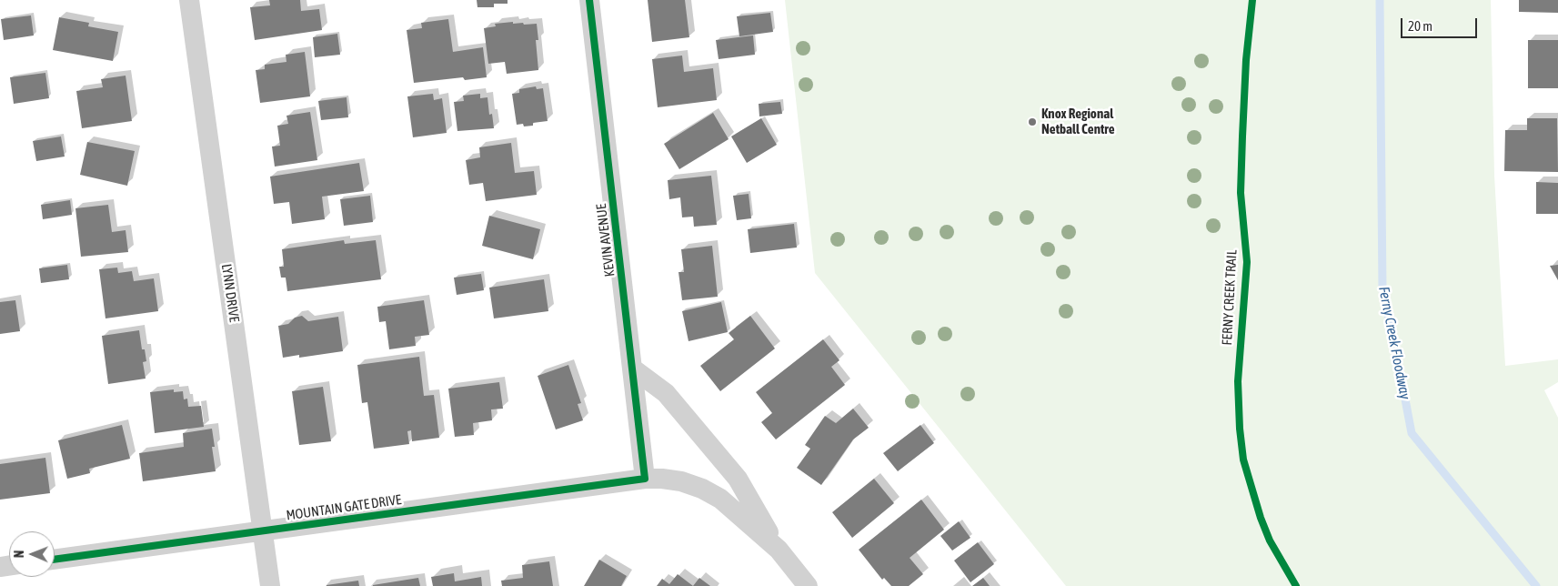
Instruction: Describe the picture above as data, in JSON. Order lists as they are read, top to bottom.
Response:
{
  "streets": {
    "street": ["KEVIN AVENUE", "LYNN DRIVE", "MOUNTAIN GATE DRIVE"],
    "cycle path": ["FERNY CREEK TRAIL"]
  },
  "crossings": [
    ["KEVIN AVENUE", "MOUNTAIN GATE DRIVE"],
    ["LYNN DRIVE", "MOUNTAIN GATE DRIVE"]
  ],
  "water": ["Ferny Creek Floodway"],
  "places": ["Knox Regional Netball Centre"],
  "scale_bar": "20 m",
  "north": "left"
}
